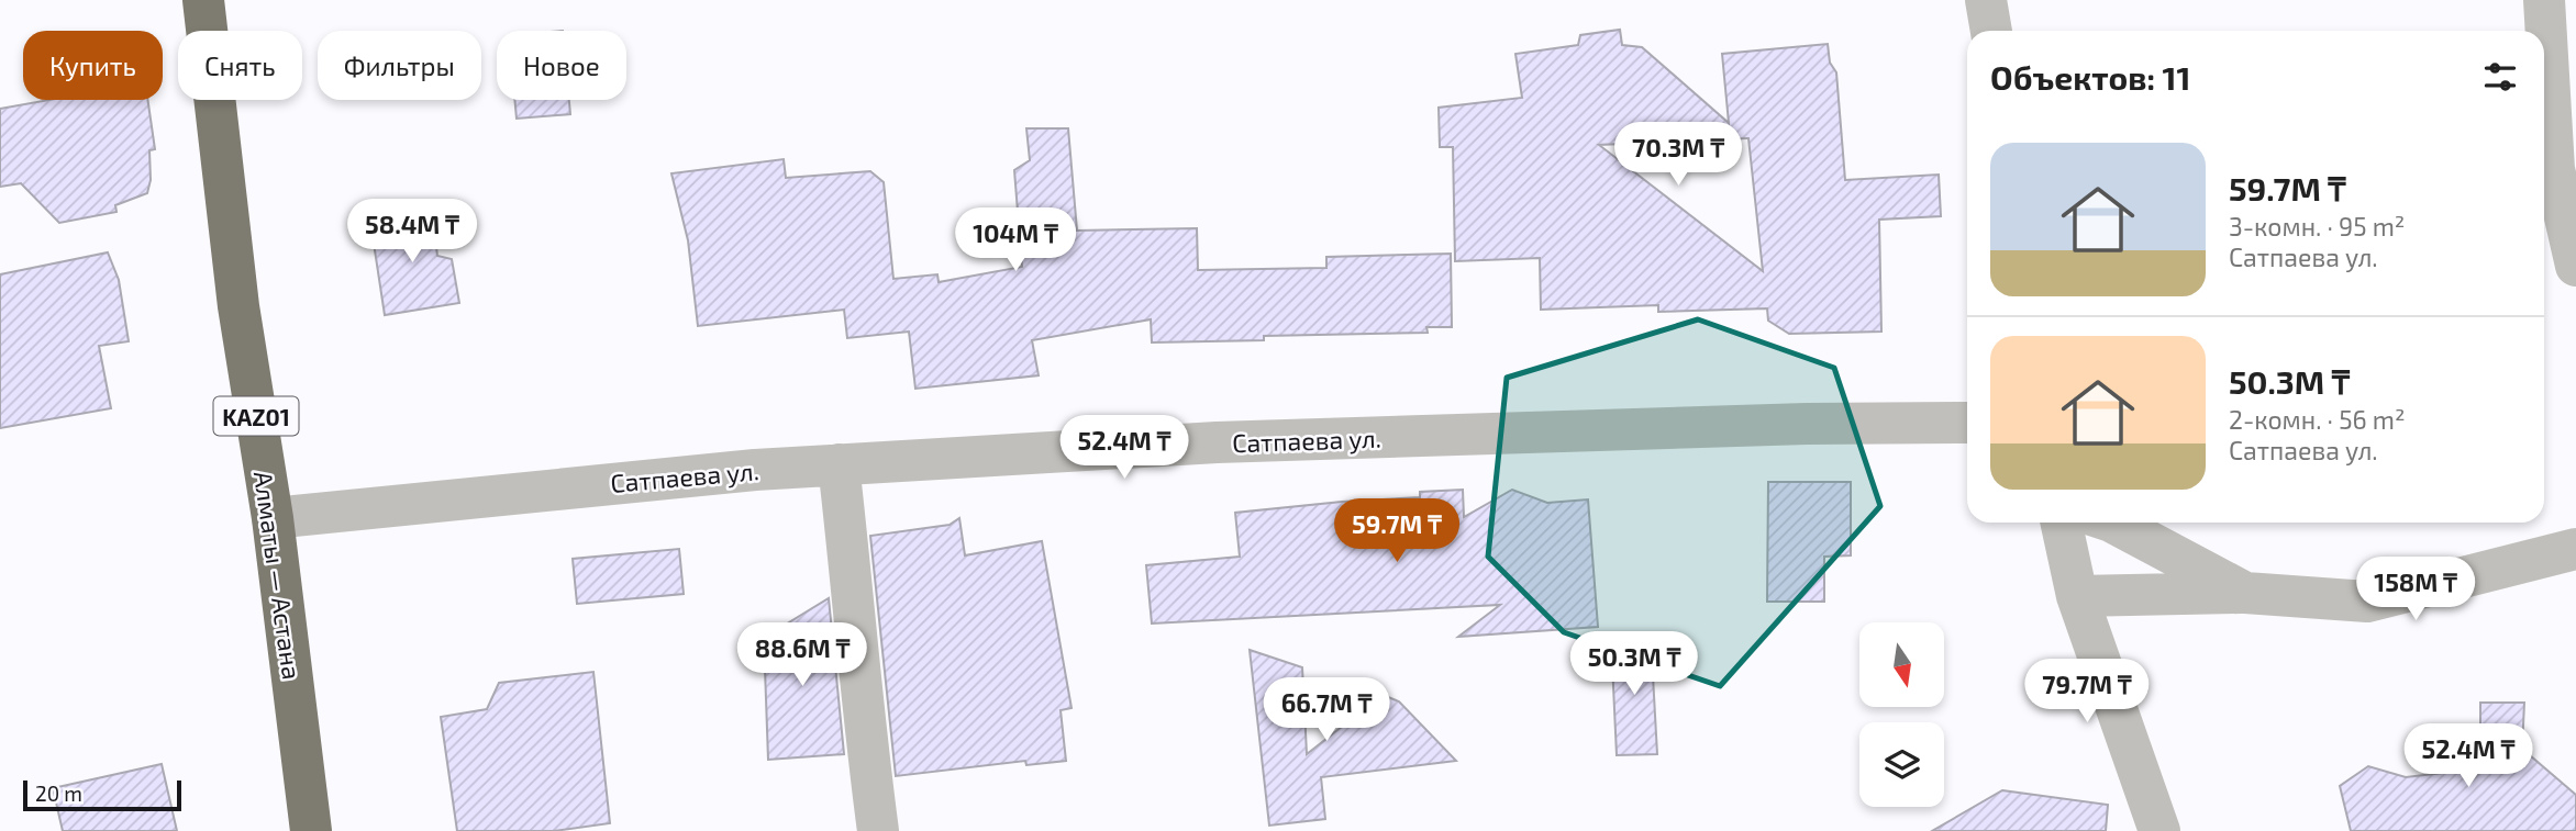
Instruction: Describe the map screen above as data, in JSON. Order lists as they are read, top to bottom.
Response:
{
  "streets": {
    "highway": ["KАZ01", "Алматы — Астана"],
    "street": ["Сатпаева ул."]
  },
  "crossings": [
    ["Сатпаева ул.", "Алматы — Астана"]
  ],
  "scale_bar": "20 m",
  "north": "bottom",
  "page": {
    "chip": [
      "Купить",
      "Снять",
      "Фильтры",
      "Новое"
    ],
    "heading": "Объектов: 11",
    "price": [
      "70.3M ₸",
      "58.4M ₸",
      "104M ₸",
      "52.4M ₸",
      "59.7M ₸",
      "158M ₸",
      "88.6M ₸",
      "50.3M ₸",
      "79.7M ₸",
      "66.7M ₸",
      "52.4M ₸"
    ],
    "list": [
      {
        "name": "59.7M ₸",
        "note": "3-комн. · 95 m² · Сатпаева ул."
      },
      {
        "name": "50.3M ₸",
        "note": "2-комн. · 56 m² · Сатпаева ул."
      }
    ],
    "scale": "20 m"
  }
}
